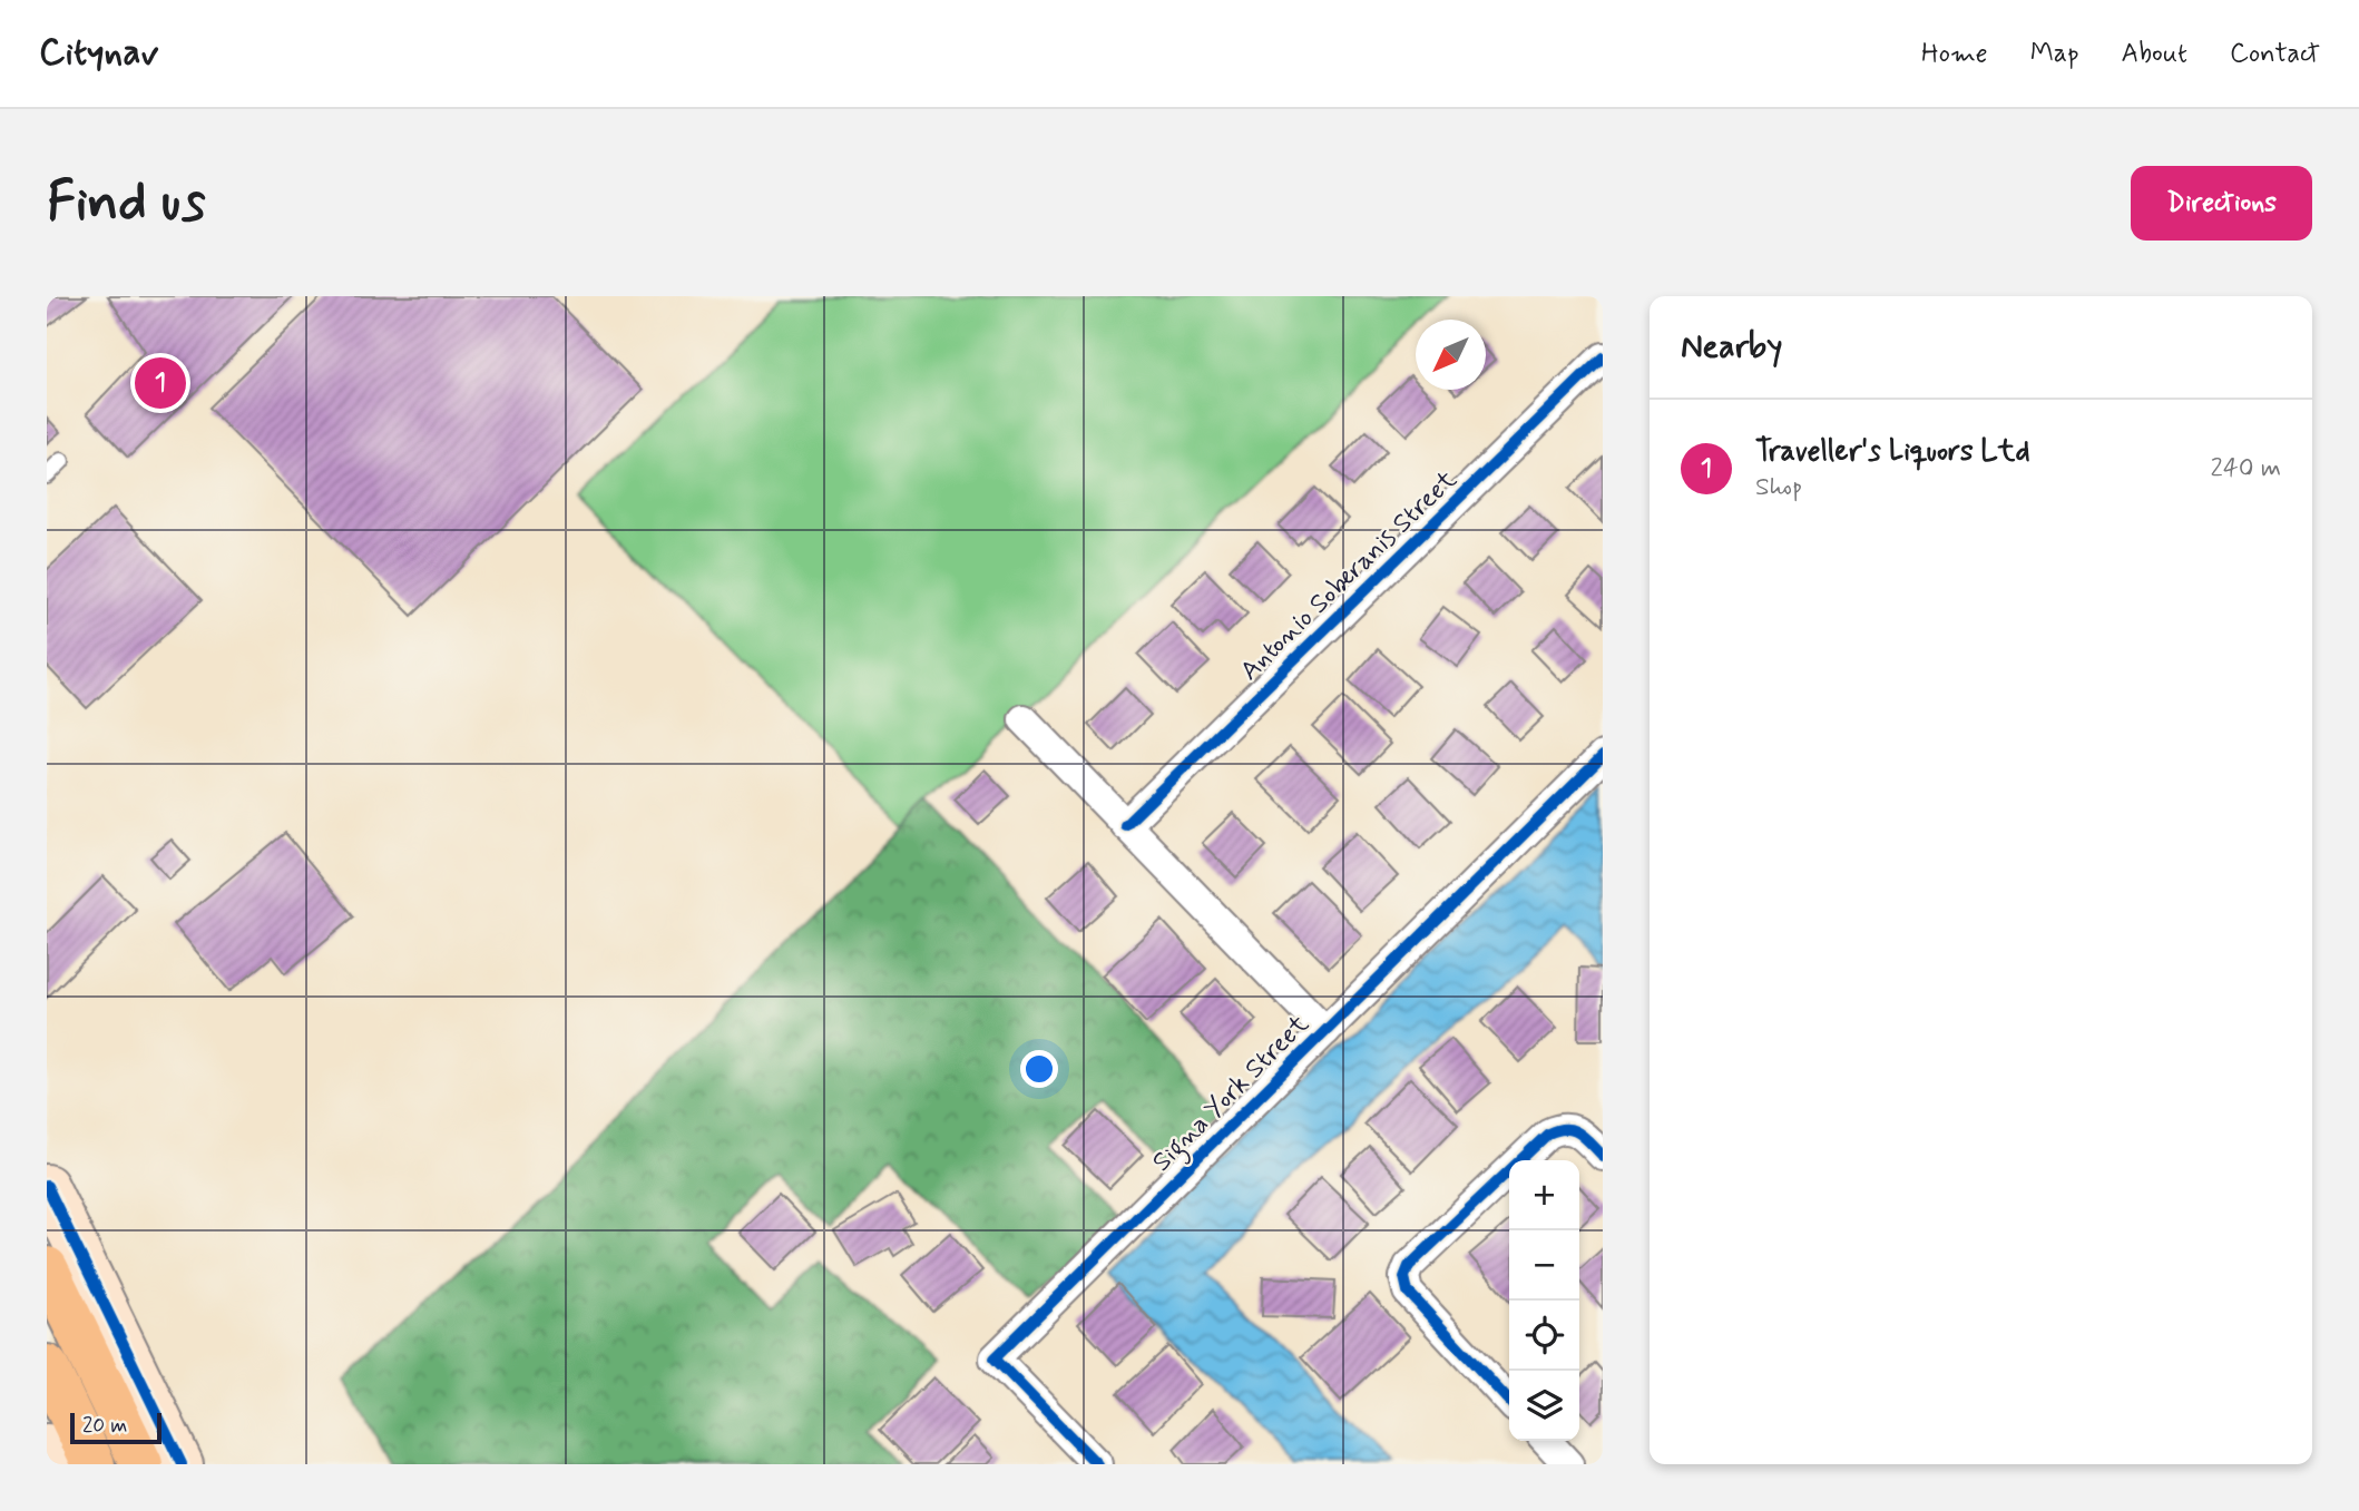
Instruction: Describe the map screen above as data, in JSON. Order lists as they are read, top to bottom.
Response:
{
  "streets": {
    "street": ["Antonio Soberanis Street", "Signa York Street"]
  },
  "scale_bar": "20 m",
  "north": "bottom left",
  "page": {
    "header": "Citynav",
    "nav": [
      "Home",
      "Map",
      "About",
      "Contact"
    ],
    "buttons": "Directions",
    "title": "Find us",
    "heading": "Nearby",
    "pins": "1",
    "list": [
      {
        "mark": "1",
        "name": "Traveller's Liquors Ltd",
        "note": "Shop",
        "value": "240 m"
      }
    ],
    "map_buttons": ["+", "−"],
    "scale": "20 m"
  }
}
